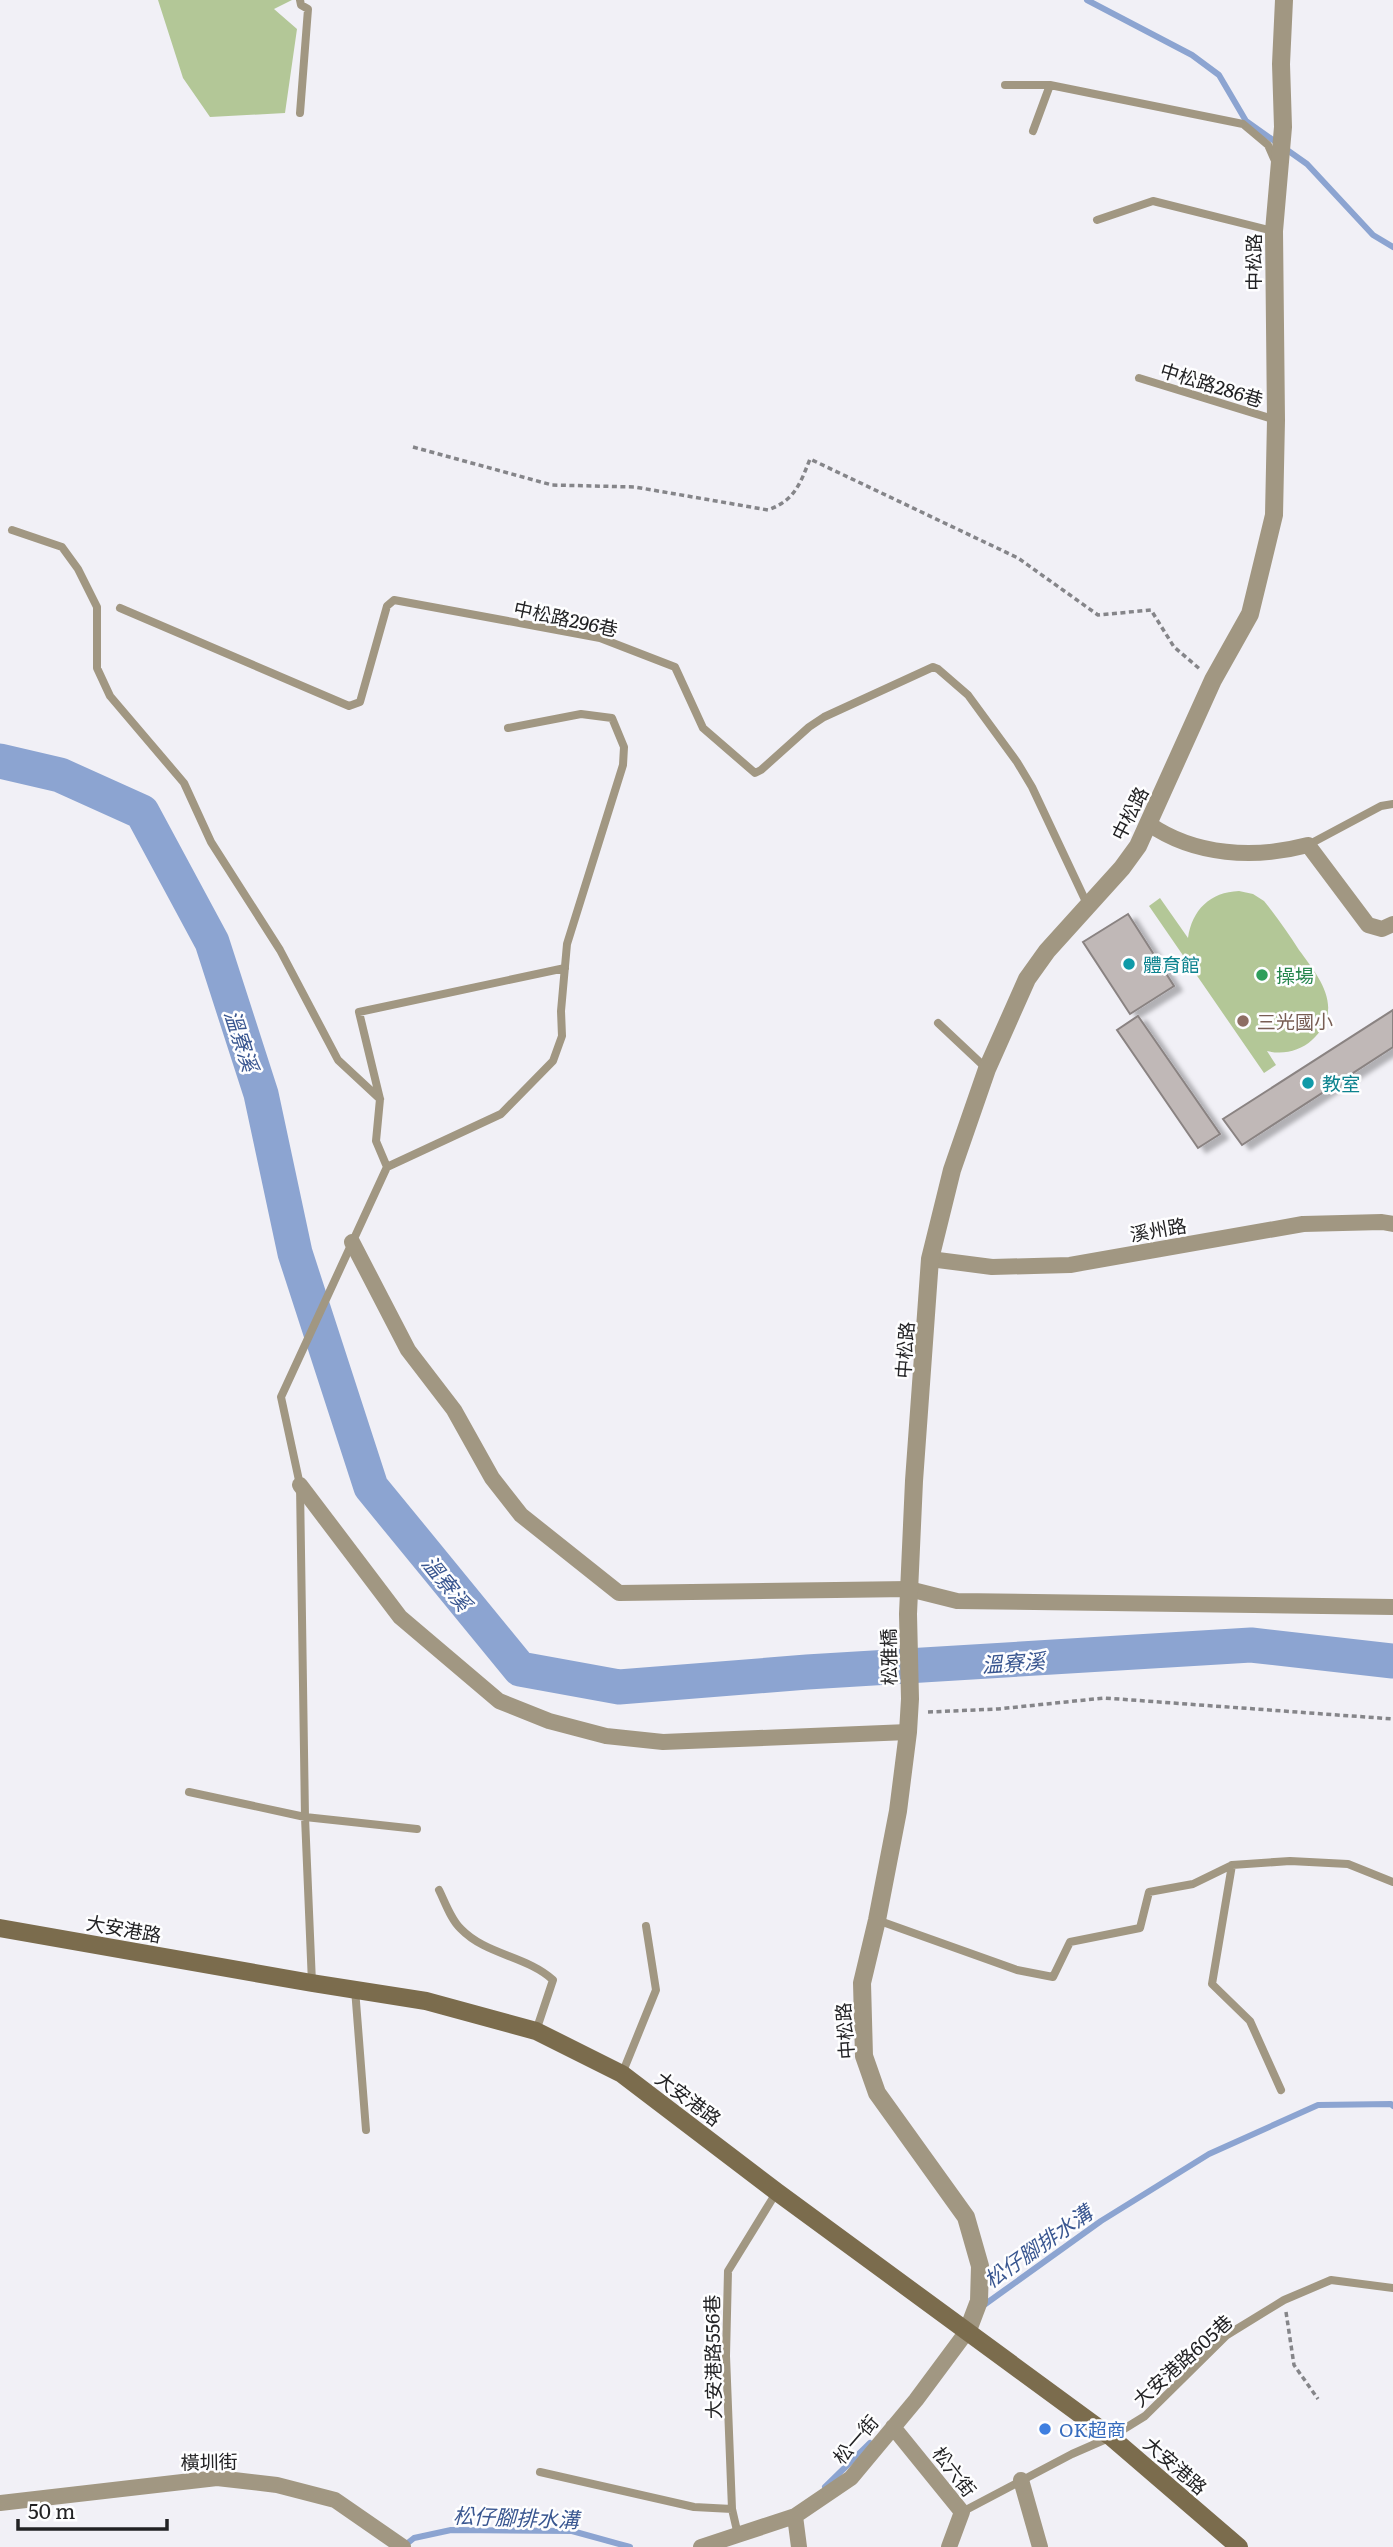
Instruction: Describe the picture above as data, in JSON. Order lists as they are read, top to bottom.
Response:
{
  "streets": {
    "main road": ["大安港路"],
    "street": [
      "中松路",
      "溪州路",
      "松雅橋",
      "松一街",
      "橫圳街",
      "松六街"
    ],
    "lane": [
      "中松路286巷",
      "中松路296巷",
      "大安港路556巷",
      "大安港路605巷"
    ]
  },
  "crossings": [
    ["中松路", "中松路286巷"],
    ["中松路", "中松路296巷"],
    ["中松路", "溪州路"],
    ["中松路", "松雅橋"],
    ["中松路", "大安港路"],
    ["中松路", "松一街"],
    ["大安港路", "大安港路556巷"],
    ["大安港路", "大安港路605巷"],
    ["大安港路", "松一街"],
    ["大安港路556巷", "松一街"],
    ["大安港路605巷", "松六街"],
    ["松一街", "松六街"]
  ],
  "water": ["溫寮溪", "松仔腳排水溝"],
  "places": [
    "體育館",
    "操場",
    "三光國小",
    "教室",
    "OK超商"
  ],
  "scale_bar": "50 m"
}
